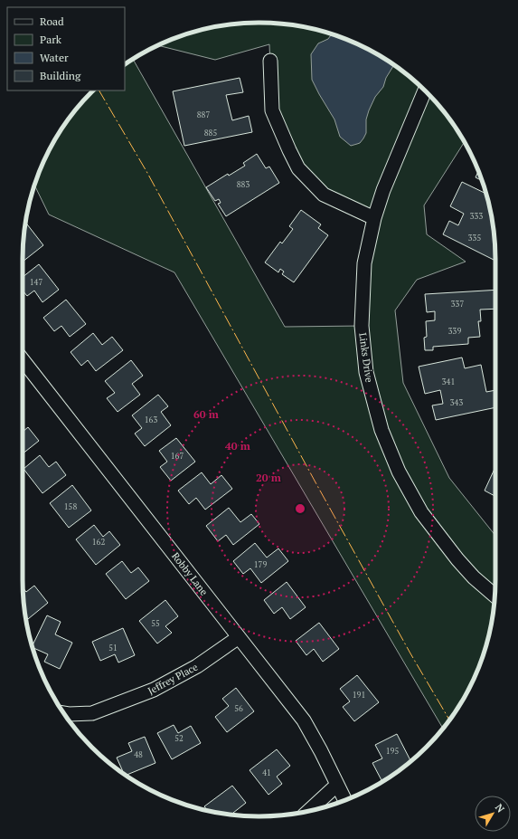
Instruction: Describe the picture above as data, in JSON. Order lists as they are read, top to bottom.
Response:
{
  "streets": {
    "street": ["Links Drive", "Robby Lane", "Jeffrey Place"]
  },
  "crossings": [
    ["Robby Lane", "Jeffrey Place"]
  ],
  "house_numbers": [
    "887",
    "885",
    "883",
    "333",
    "335",
    "147",
    "337",
    "339",
    "341",
    "343",
    "163",
    "167",
    "158",
    "162",
    "179",
    "55",
    "51",
    "191",
    "56",
    "52",
    "195",
    "48",
    "41"
  ],
  "legend": [
    "Road",
    "Park",
    "Water",
    "Building"
  ],
  "north": "top right",
  "rings": ["60 m", "40 m", "20 m"]
}
